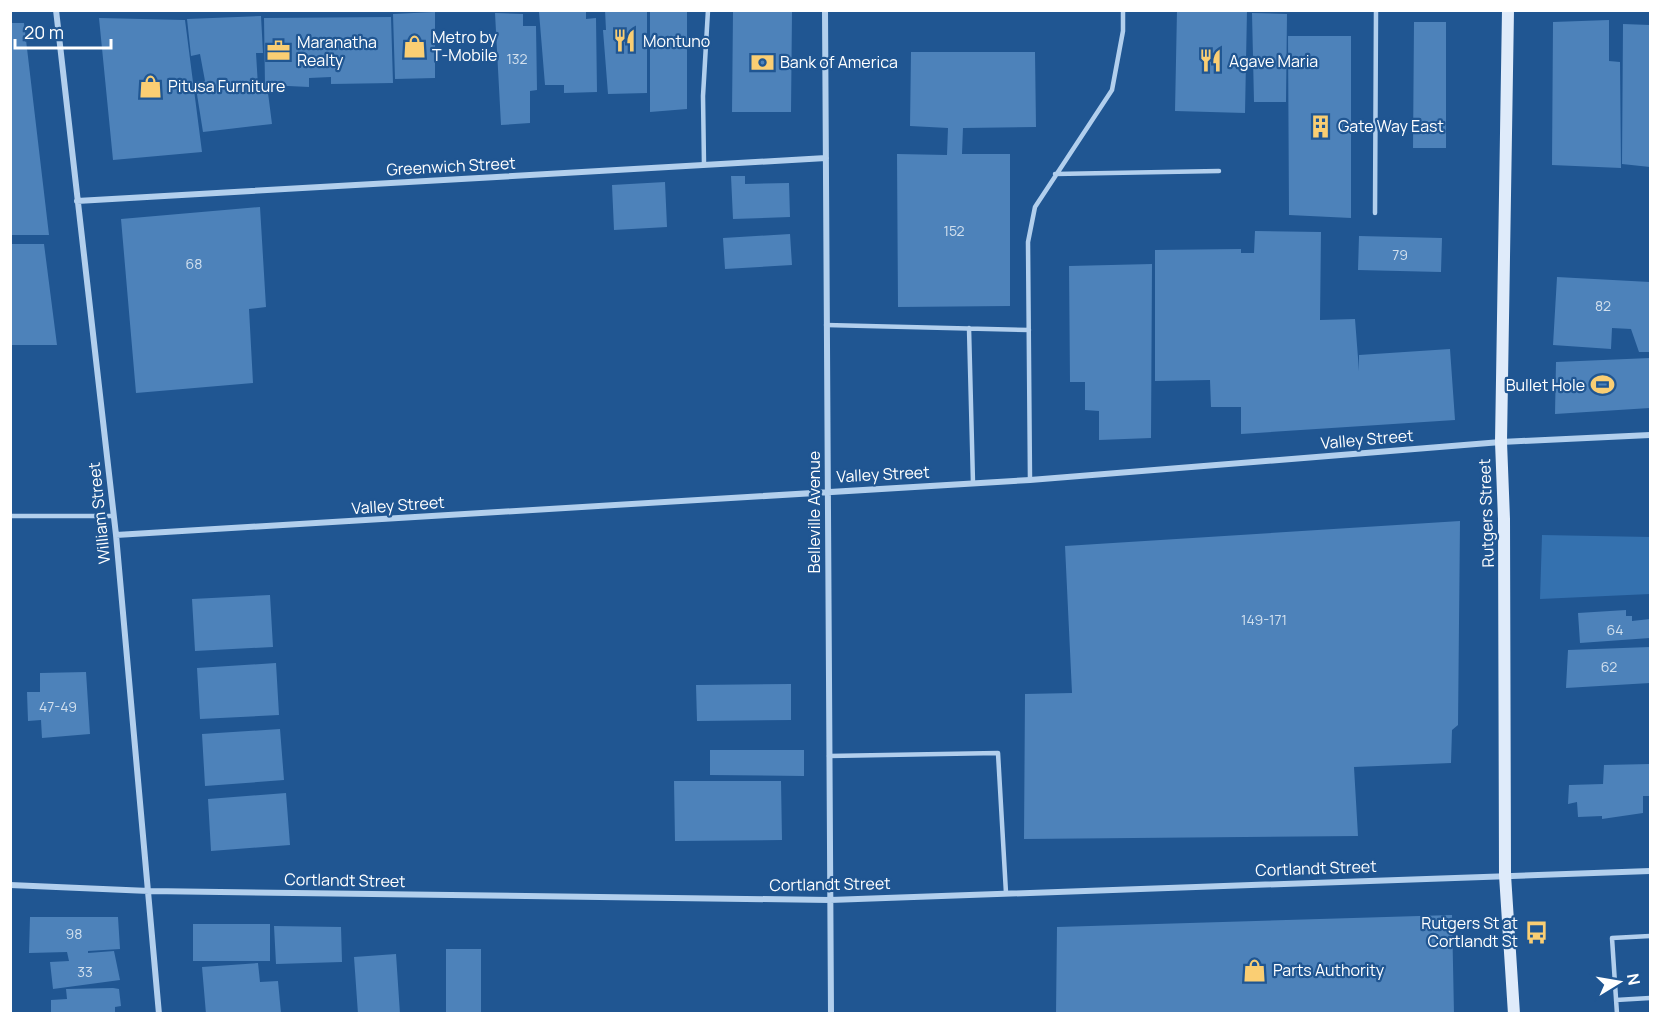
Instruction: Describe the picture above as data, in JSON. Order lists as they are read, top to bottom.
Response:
{
  "streets": {
    "main road": ["Rutgers Street"],
    "street": [
      "Greenwich Street",
      "Valley Street",
      "Belleville Avenue",
      "William Street",
      "Cortlandt Street"
    ]
  },
  "crossings": [
    ["Greenwich Street", "Belleville Avenue"],
    ["Greenwich Street", "William Street"],
    ["Valley Street", "Belleville Avenue"],
    ["Valley Street", "William Street"],
    ["Valley Street", "Rutgers Street"],
    ["Belleville Avenue", "Cortlandt Street"],
    ["William Street", "Cortlandt Street"],
    ["Rutgers Street", "Cortlandt Street"]
  ],
  "places": {
    "restaurant": ["Montuno", "Agave Maria"],
    "shop": ["Metro by T-Mobile", "Pitusa Furniture", "Parts Authority"],
    "office": ["Maranatha Realty"],
    "bank": ["Bank of America"],
    "building": ["Gate Way East"],
    "sports": ["Bullet Hole"],
    "bus stop": ["Rutgers St at Cortlandt St"]
  },
  "house_numbers": [
    "132",
    "152",
    "79",
    "68",
    "82",
    "149-171",
    "64",
    "62",
    "47-49",
    "98",
    "33"
  ],
  "scale_bar": "20 m",
  "north": "right"
}
